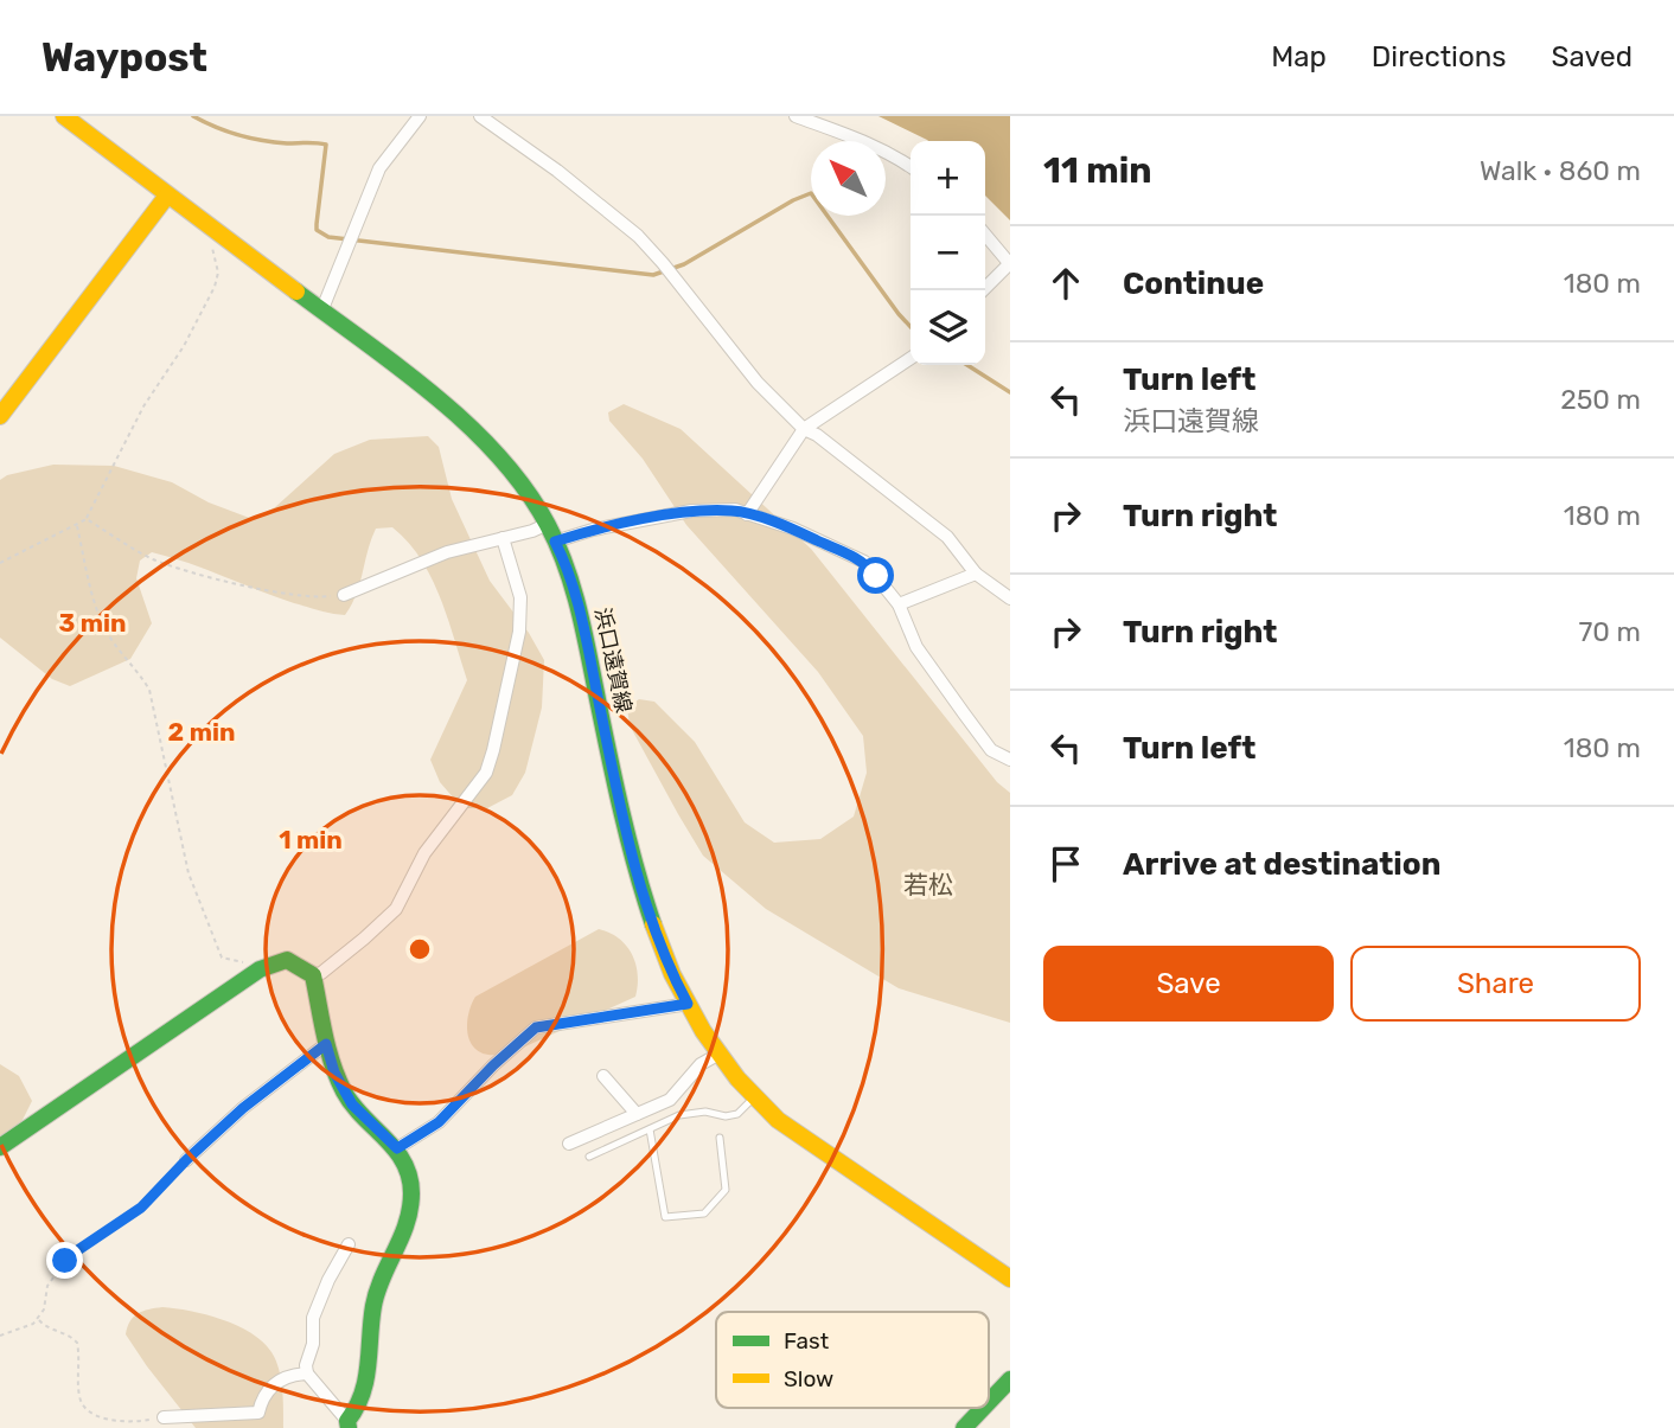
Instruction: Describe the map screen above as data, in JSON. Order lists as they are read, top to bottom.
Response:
{
  "streets": {
    "main road": ["浜口遠賀線"]
  },
  "districts": ["若松"],
  "legend": ["Fast", "Slow"],
  "north": "top left",
  "page": {
    "header": "Waypost",
    "nav": ["Map", "Directions", "Saved"],
    "heading": ["11 min", "Walk · 860 m"],
    "map_buttons": ["+", "−"],
    "list": [
      ["Continue", "180 m"],
      ["Turn left", "浜口遠賀線", "250 m"],
      ["Turn right", "180 m"],
      ["Turn right", "70 m"],
      ["Turn left", "180 m"],
      "Arrive at destination"
    ],
    "buttons": ["Save", "Share"]
  },
  "rings": ["3 min", "2 min", "1 min"]
}
